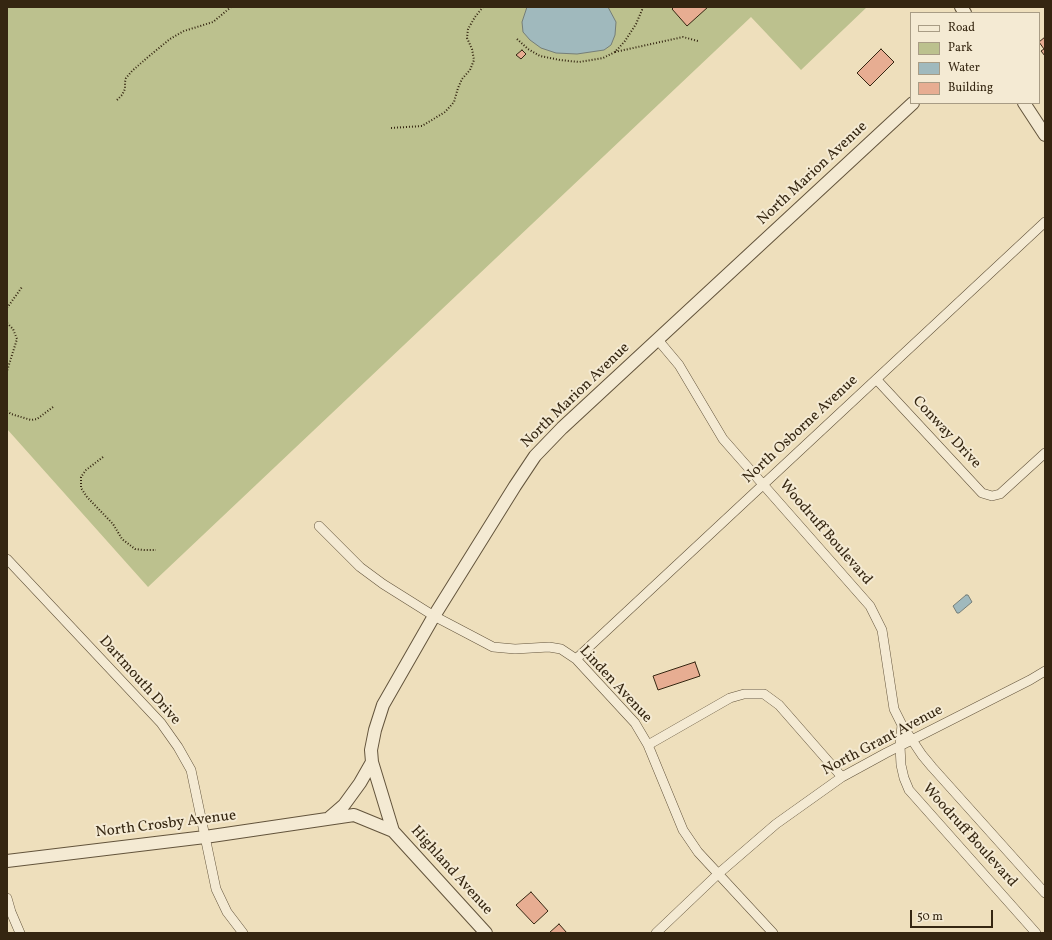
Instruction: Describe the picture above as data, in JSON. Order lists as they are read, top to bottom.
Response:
{
  "streets": {
    "street": [
      "North Marion Avenue",
      "North Osborne Avenue",
      "Conway Drive",
      "Woodruff Boulevard",
      "Dartmouth Drive",
      "Linden Avenue",
      "North Grant Avenue",
      "North Crosby Avenue",
      "Highland Avenue"
    ]
  },
  "crossings": [
    ["North Marion Avenue", "Woodruff Boulevard"],
    ["North Marion Avenue", "Linden Avenue"],
    ["North Marion Avenue", "North Crosby Avenue"],
    ["North Marion Avenue", "Highland Avenue"],
    ["North Osborne Avenue", "Conway Drive"],
    ["North Osborne Avenue", "Woodruff Boulevard"],
    ["North Osborne Avenue", "Linden Avenue"],
    ["Woodruff Boulevard", "North Grant Avenue"],
    ["Dartmouth Drive", "North Crosby Avenue"],
    ["Linden Avenue", "North Grant Avenue"],
    ["North Crosby Avenue", "Highland Avenue"]
  ],
  "legend": [
    "Road",
    "Park",
    "Water",
    "Building"
  ],
  "scale_bar": "50 m"
}
